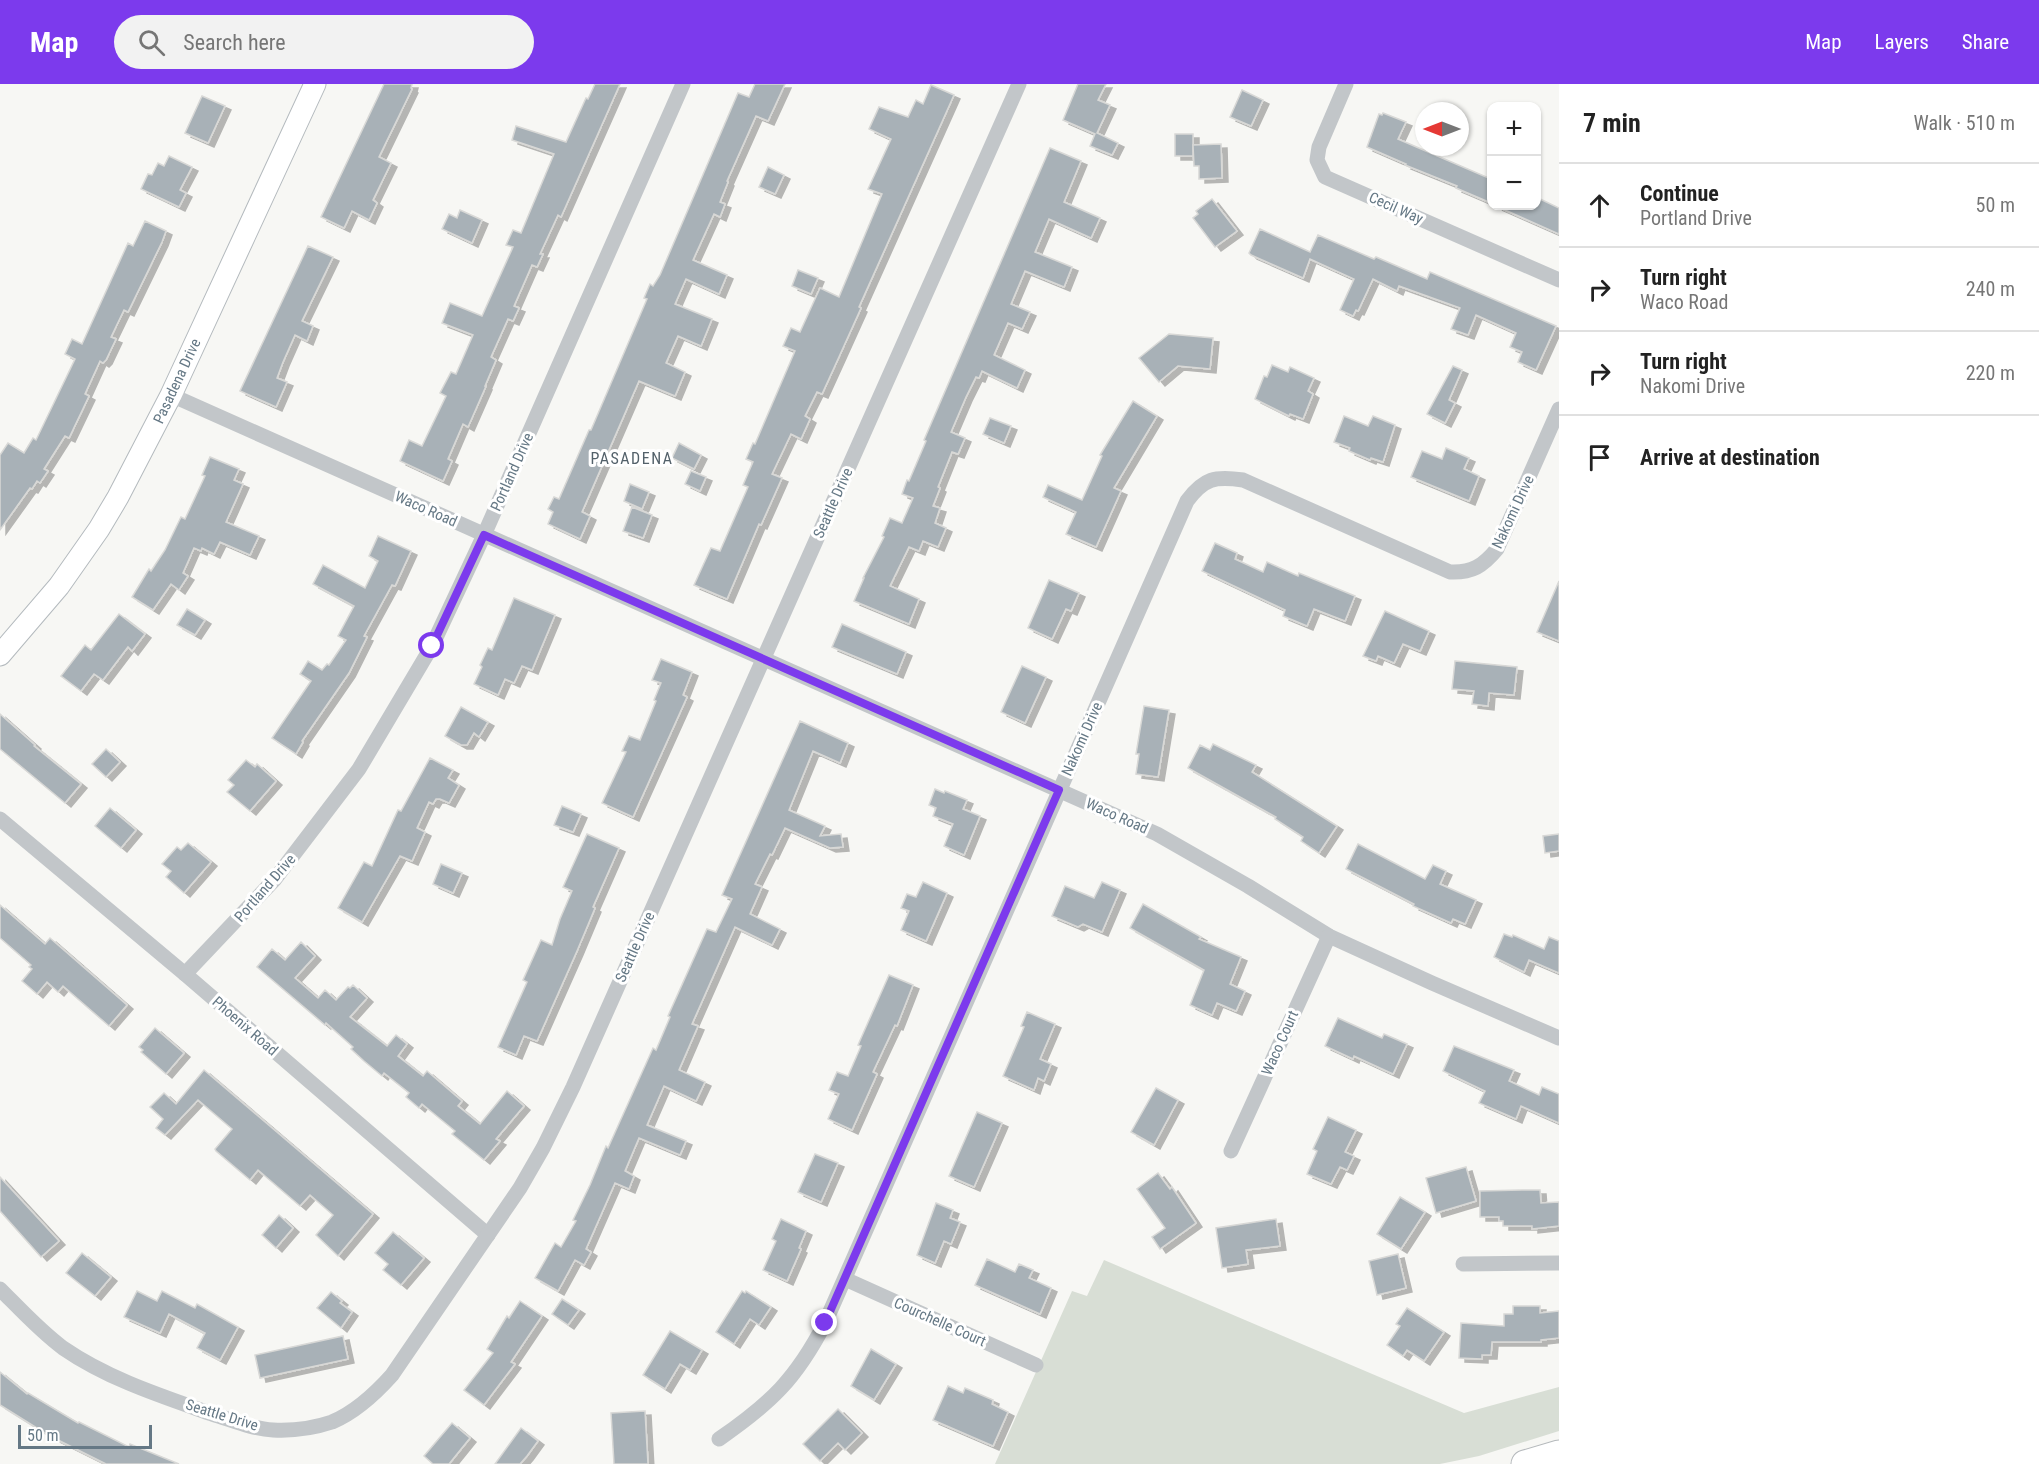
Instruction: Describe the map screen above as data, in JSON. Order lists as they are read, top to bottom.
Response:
{
  "streets": {
    "street": [
      "Cecil Way",
      "Pasadena Drive",
      "Portland Drive",
      "Seattle Drive",
      "Waco Road",
      "Nakomi Drive",
      "Phoenix Road",
      "Waco Court",
      "Courchelle Court"
    ]
  },
  "crossings": [
    ["Pasadena Drive", "Waco Road"],
    ["Portland Drive", "Waco Road"],
    ["Portland Drive", "Phoenix Road"],
    ["Seattle Drive", "Waco Road"],
    ["Seattle Drive", "Phoenix Road"],
    ["Waco Road", "Nakomi Drive"],
    ["Waco Road", "Waco Court"],
    ["Nakomi Drive", "Courchelle Court"]
  ],
  "districts": ["PASADENA"],
  "scale_bar": "50 m",
  "north": "left",
  "page": {
    "header": "Map",
    "search": "Search here",
    "nav": ["Map", "Layers", "Share"],
    "heading": ["7 min", "Walk · 510 m"],
    "map_buttons": ["+", "−"],
    "list": [
      ["Continue", "Portland Drive", "50 m"],
      ["Turn right", "Waco Road", "240 m"],
      ["Turn right", "Nakomi Drive", "220 m"],
      "Arrive at destination"
    ],
    "scale": "50 m"
  }
}
